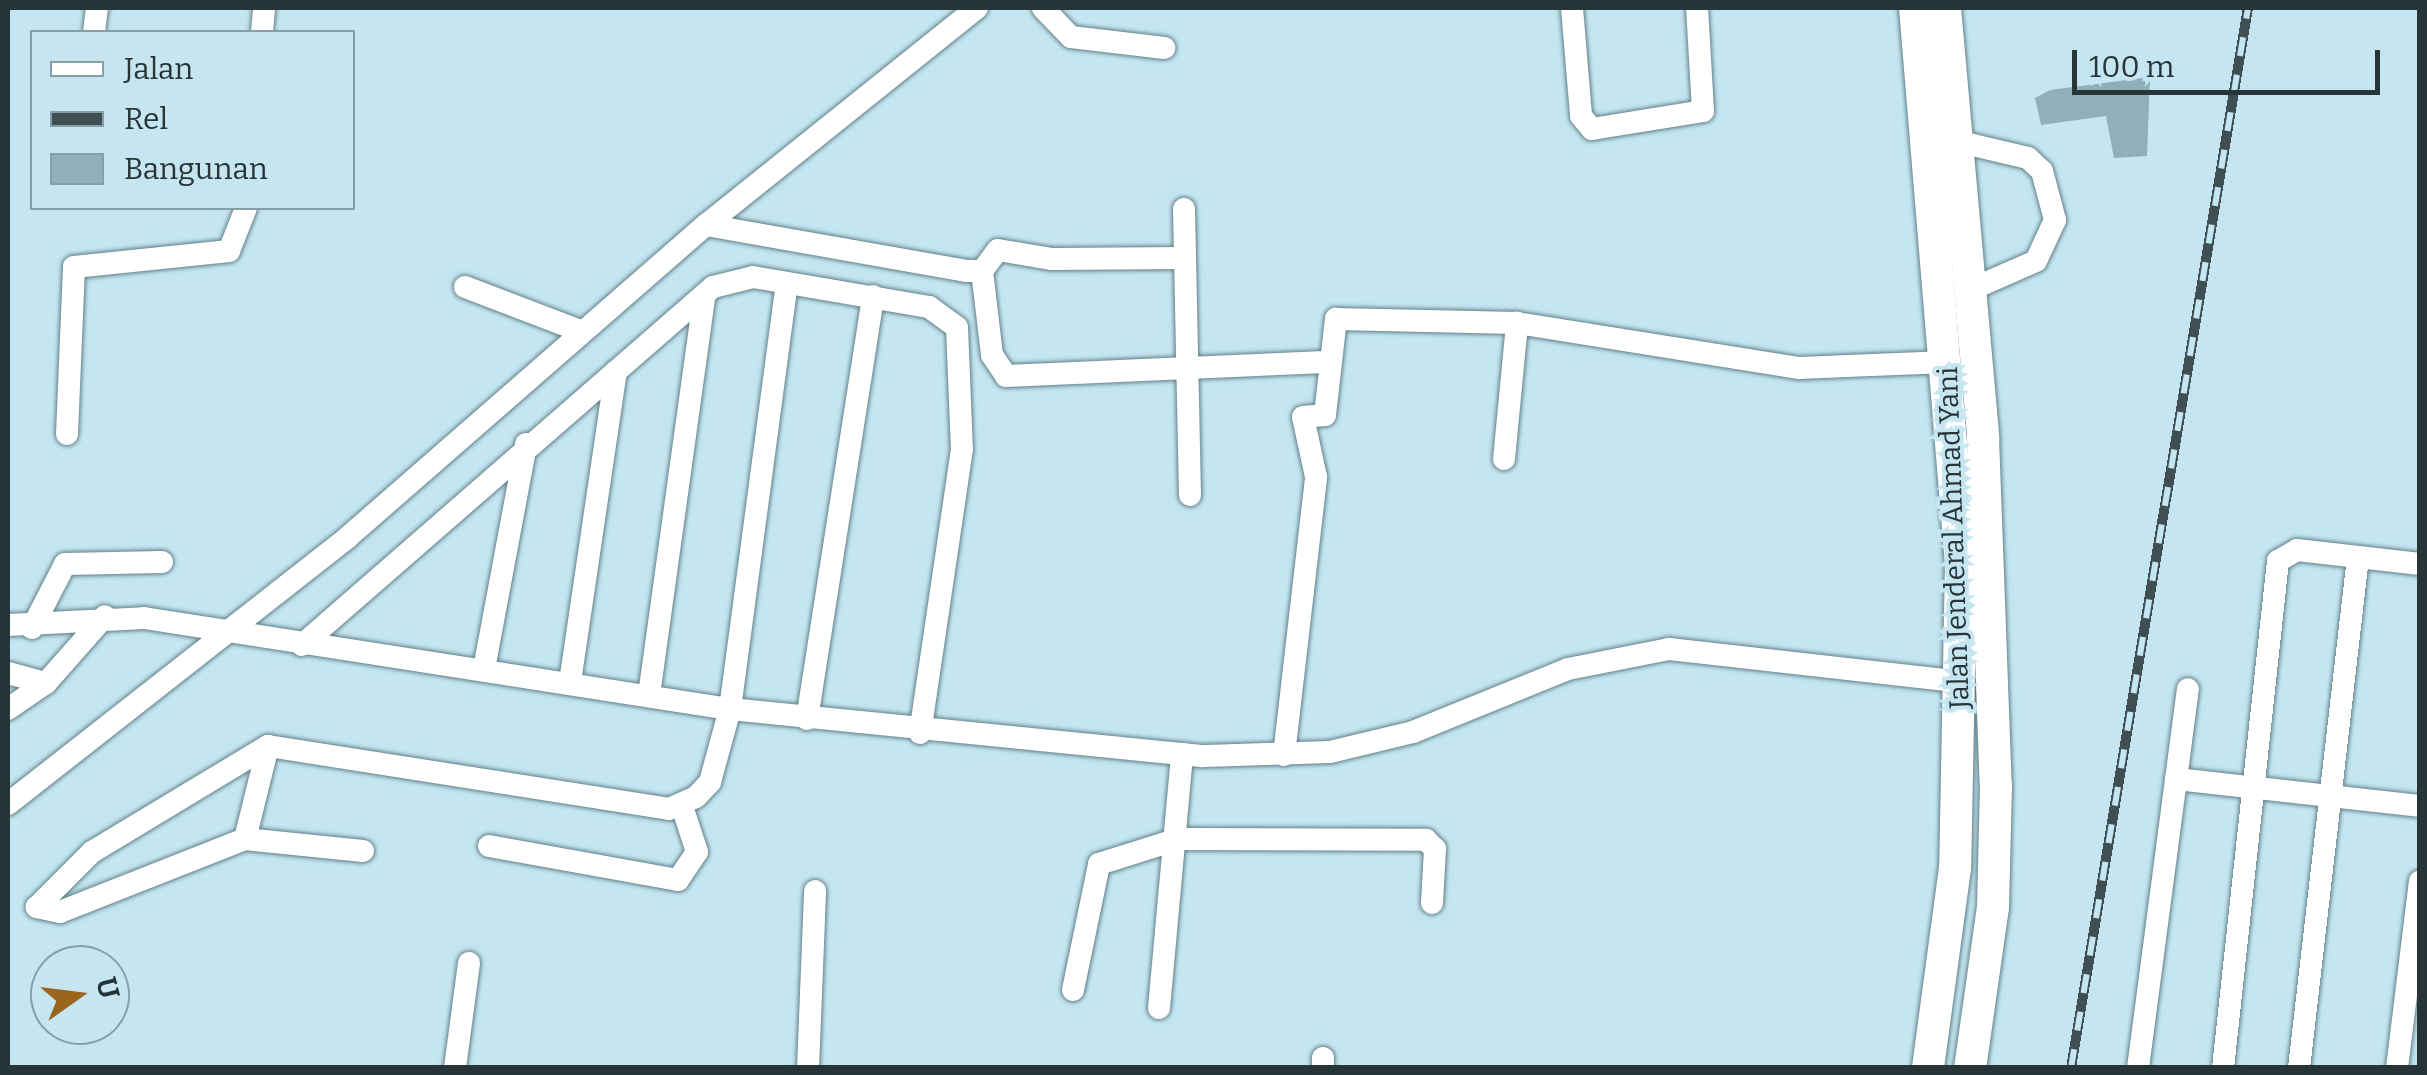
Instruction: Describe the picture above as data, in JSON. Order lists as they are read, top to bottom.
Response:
{
  "streets": {
    "highway": ["Jalan Jenderal Ahmad Yani"]
  },
  "legend": ["Jalan", "Rel", "Bangunan"],
  "scale_bar": "100 m",
  "north": "right"
}
